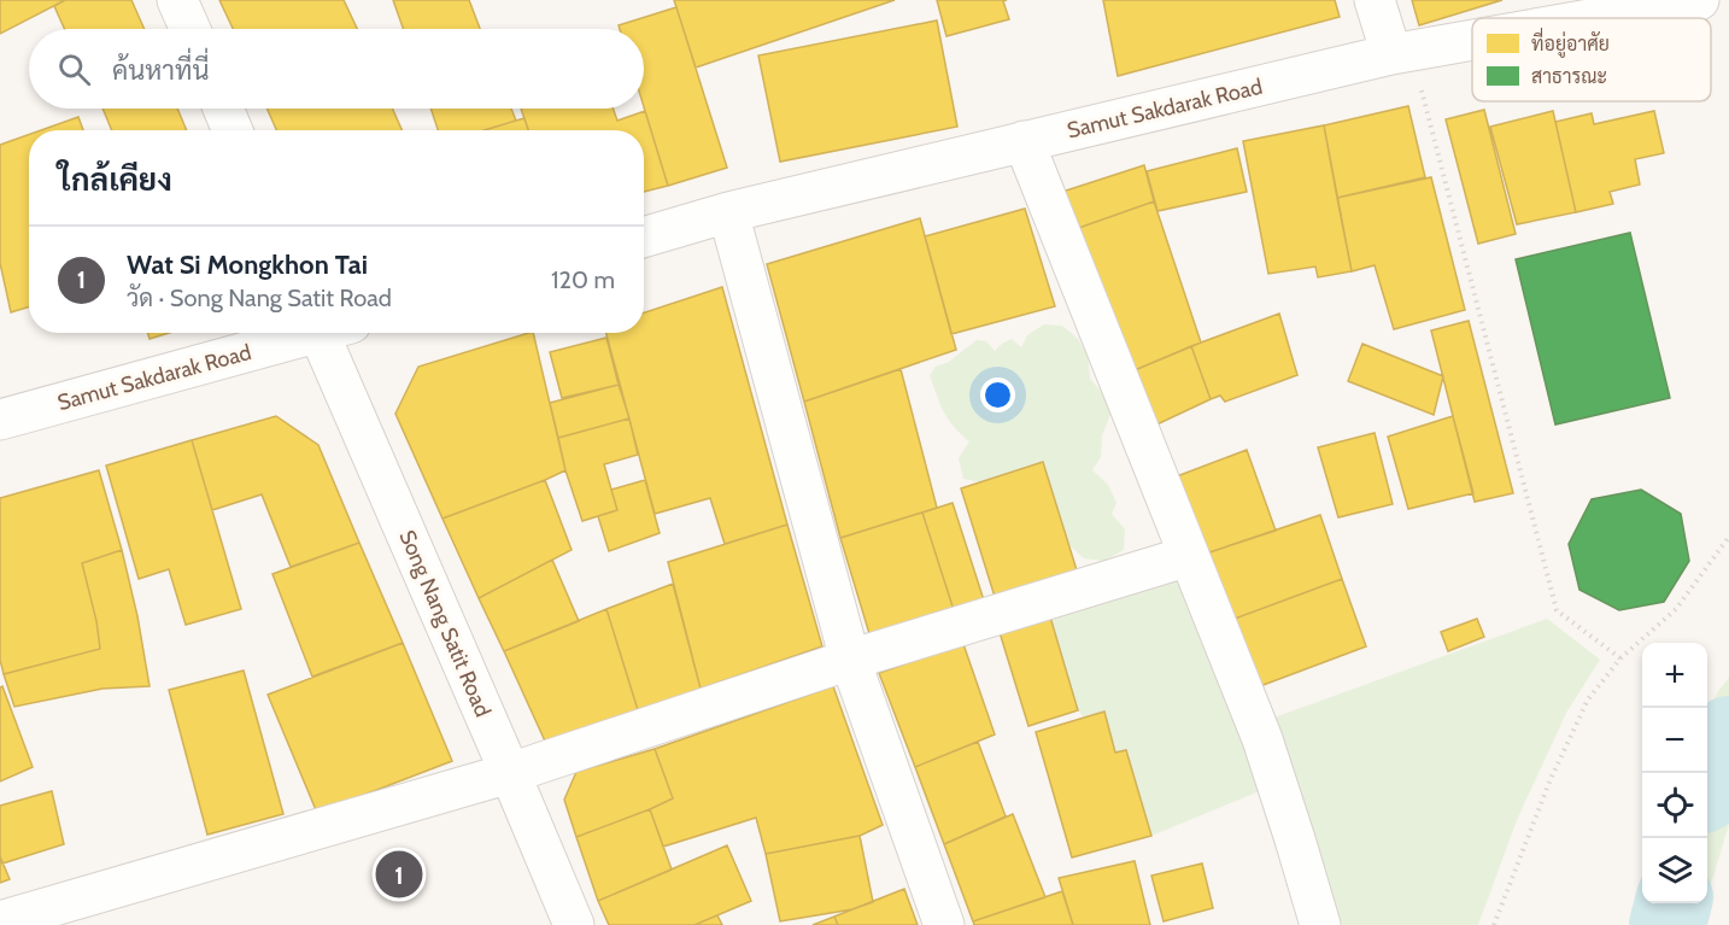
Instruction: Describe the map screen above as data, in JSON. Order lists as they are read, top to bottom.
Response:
{
  "streets": {
    "street": ["Samut Sakdarak Road", "Song Nang Satit Road"]
  },
  "legend": ["ที่อยู่อาศัย", "สาธารณะ"],
  "page": {
    "search": "ค้นหาที่นี่",
    "heading": "ใกล้เคียง",
    "list": [
      {
        "mark": "1",
        "name": "Wat Si Mongkhon Tai",
        "note": "วัด · Song Nang Satit Road",
        "value": "120 m"
      }
    ],
    "map_buttons": ["+", "−"],
    "pins": "1"
  }
}
